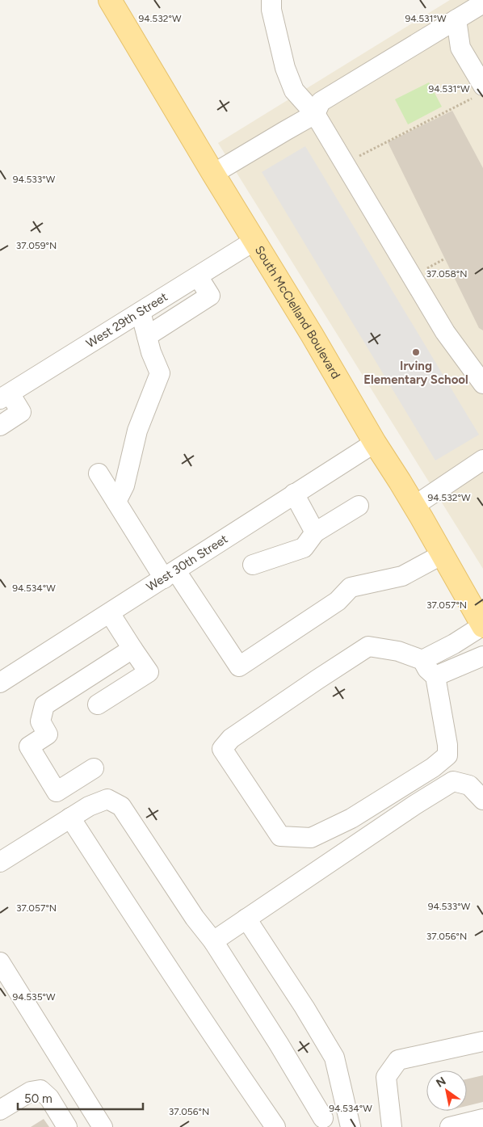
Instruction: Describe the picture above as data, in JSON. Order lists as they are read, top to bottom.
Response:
{
  "streets": {
    "main road": ["South McClelland Boulevard"],
    "street": ["West 29th Street", "West 30th Street"]
  },
  "crossings": [
    ["South McClelland Boulevard", "West 29th Street"],
    ["South McClelland Boulevard", "West 30th Street"]
  ],
  "places": ["Irving Elementary School"],
  "scale_bar": "50 m",
  "north": "top left",
  "coordinates": [
    "94.532°W",
    "94.531°W",
    "94.533°W",
    "37.059°N",
    "37.058°N",
    "94.534°W",
    "37.057°N",
    "37.056°N",
    "94.535°W"
  ]
}
